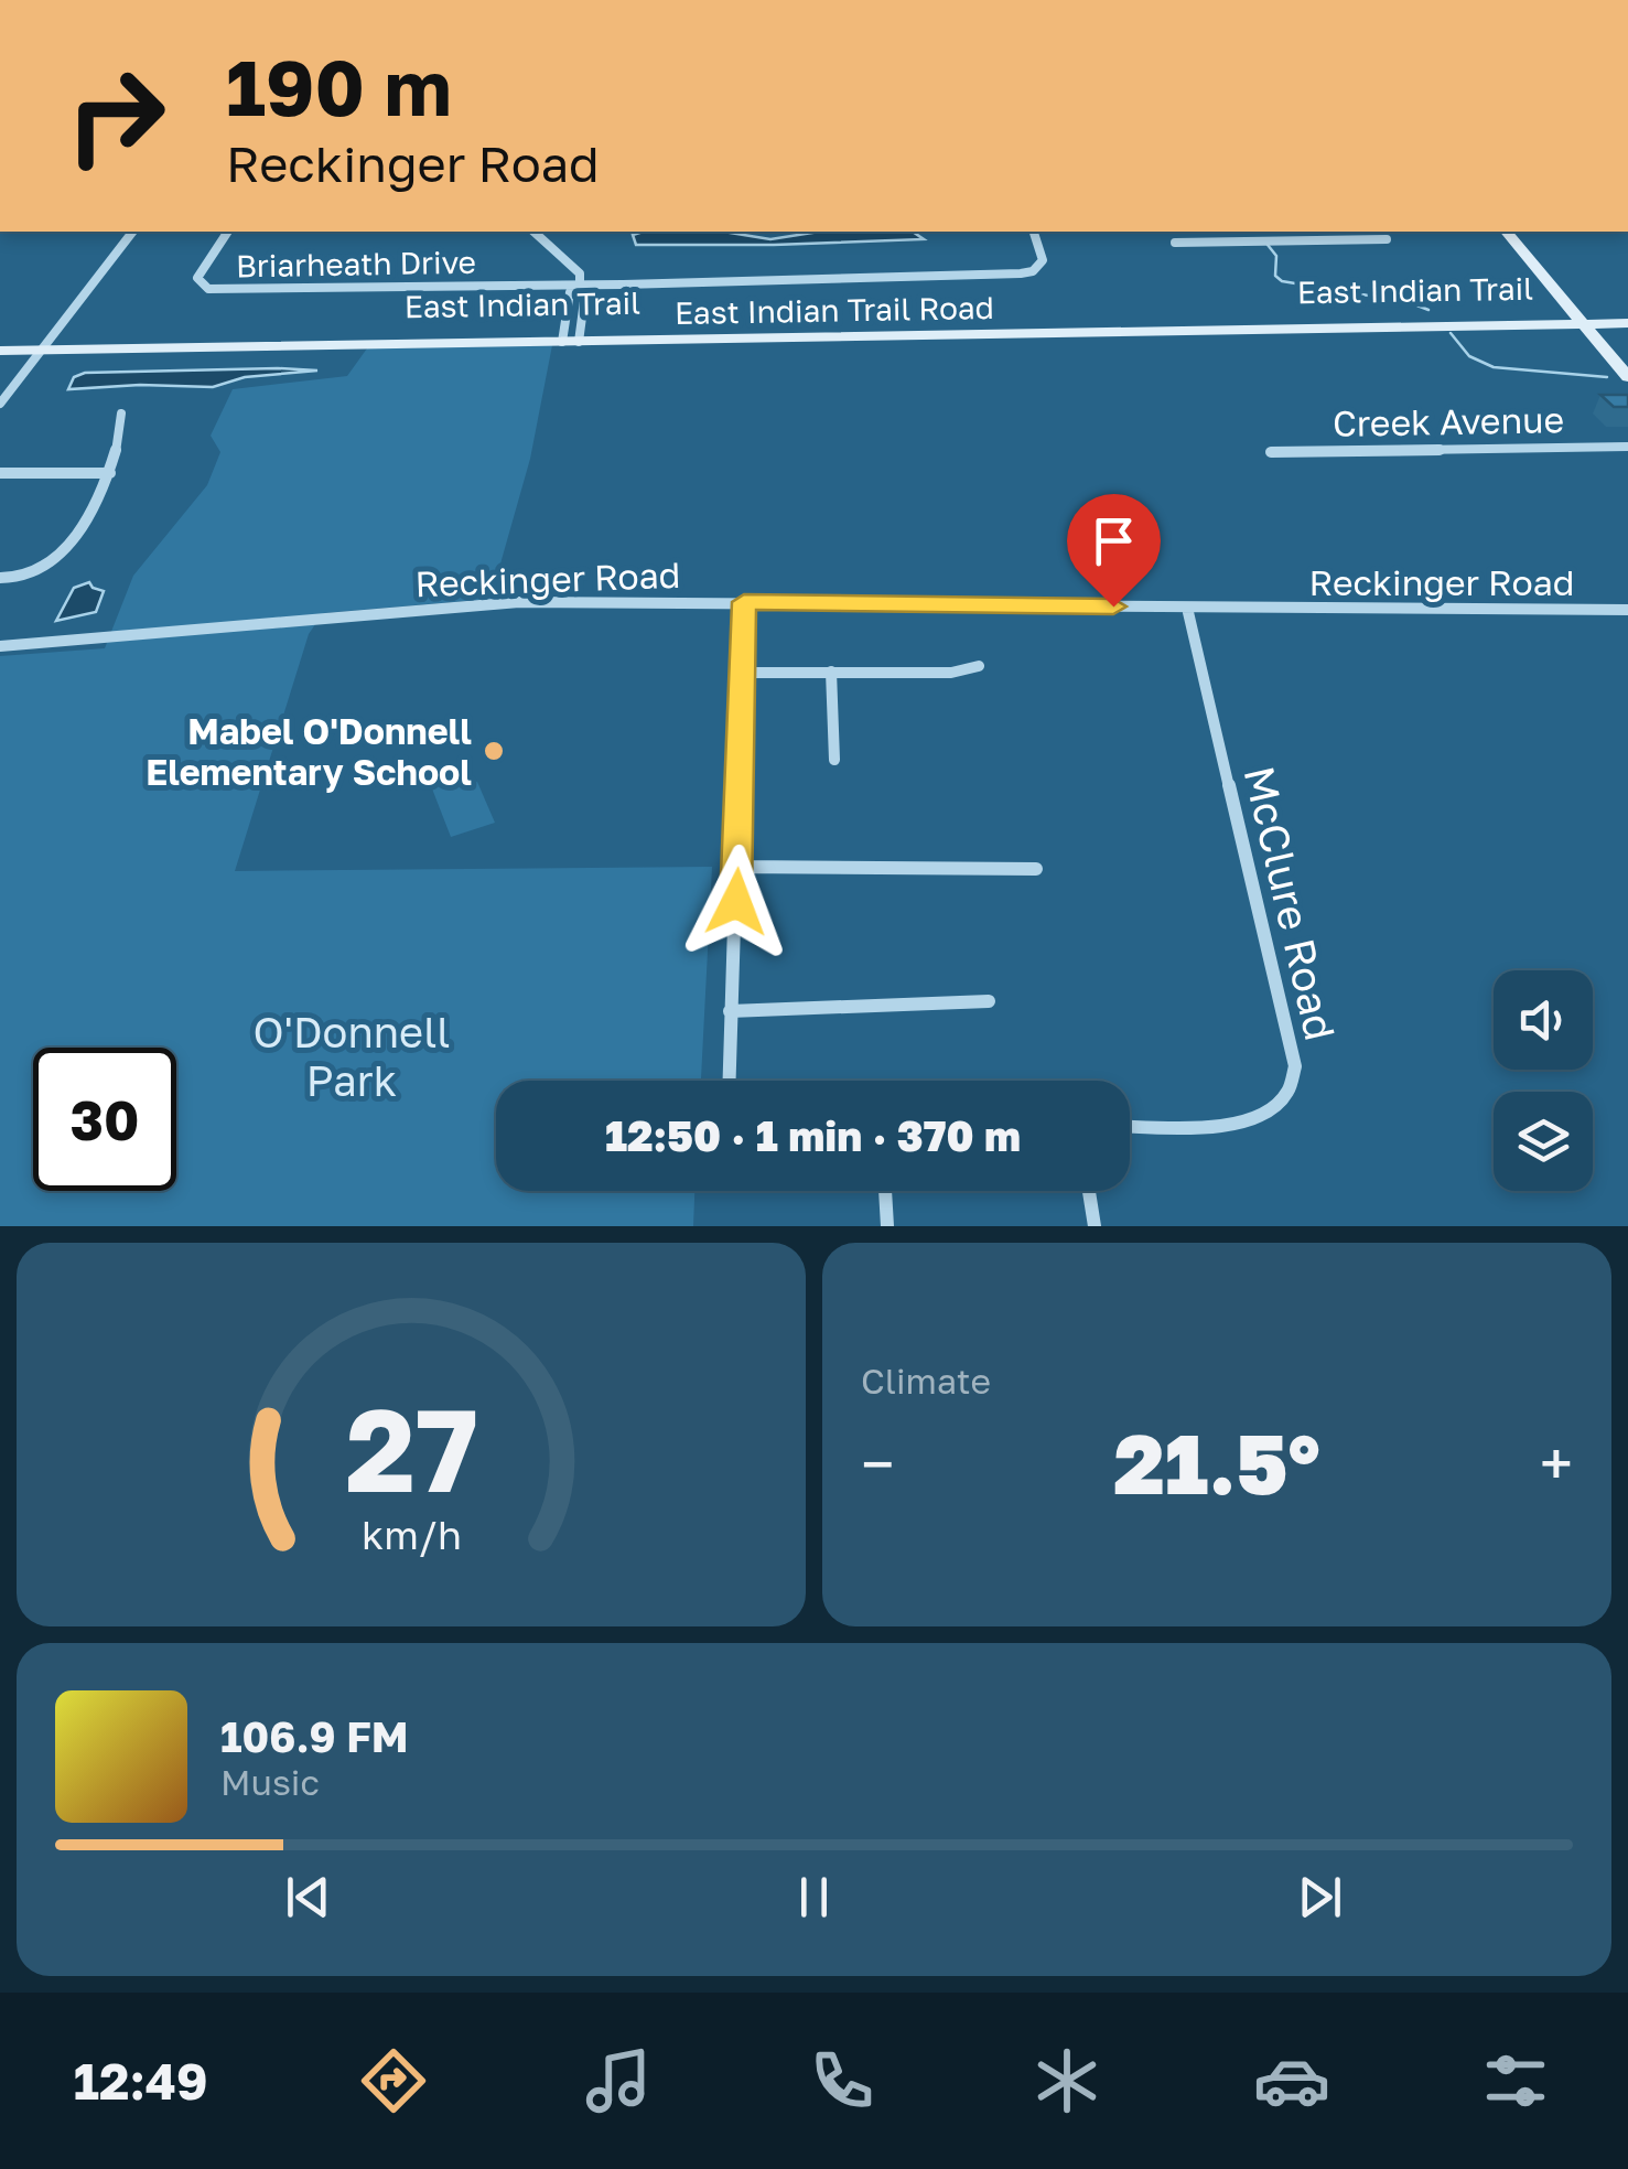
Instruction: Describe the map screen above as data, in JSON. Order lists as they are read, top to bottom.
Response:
{
  "streets": {
    "main road": ["East Indian Trail Road"],
    "street": [
      "Briarheath Drive",
      "Creek Avenue",
      "Reckinger Road",
      "McClure Road"
    ]
  },
  "crossings": [
    ["Reckinger Road", "McClure Road"]
  ],
  "parks": ["O'Donnell Park"],
  "places": ["Mabel O'Donnell Elementary School"],
  "page": {
    "turn": ["190 m", "Reckinger Road"],
    "limit": "30",
    "trip": "12:50 · 1 min · 370 m",
    "tile": "Climate",
    "heat": ["−", "21.5°", "+"],
    "song": ["106.9 FM", "Music"],
    "tabs": "12:49",
    "gauge": ["27", "km/h"]
  }
}
